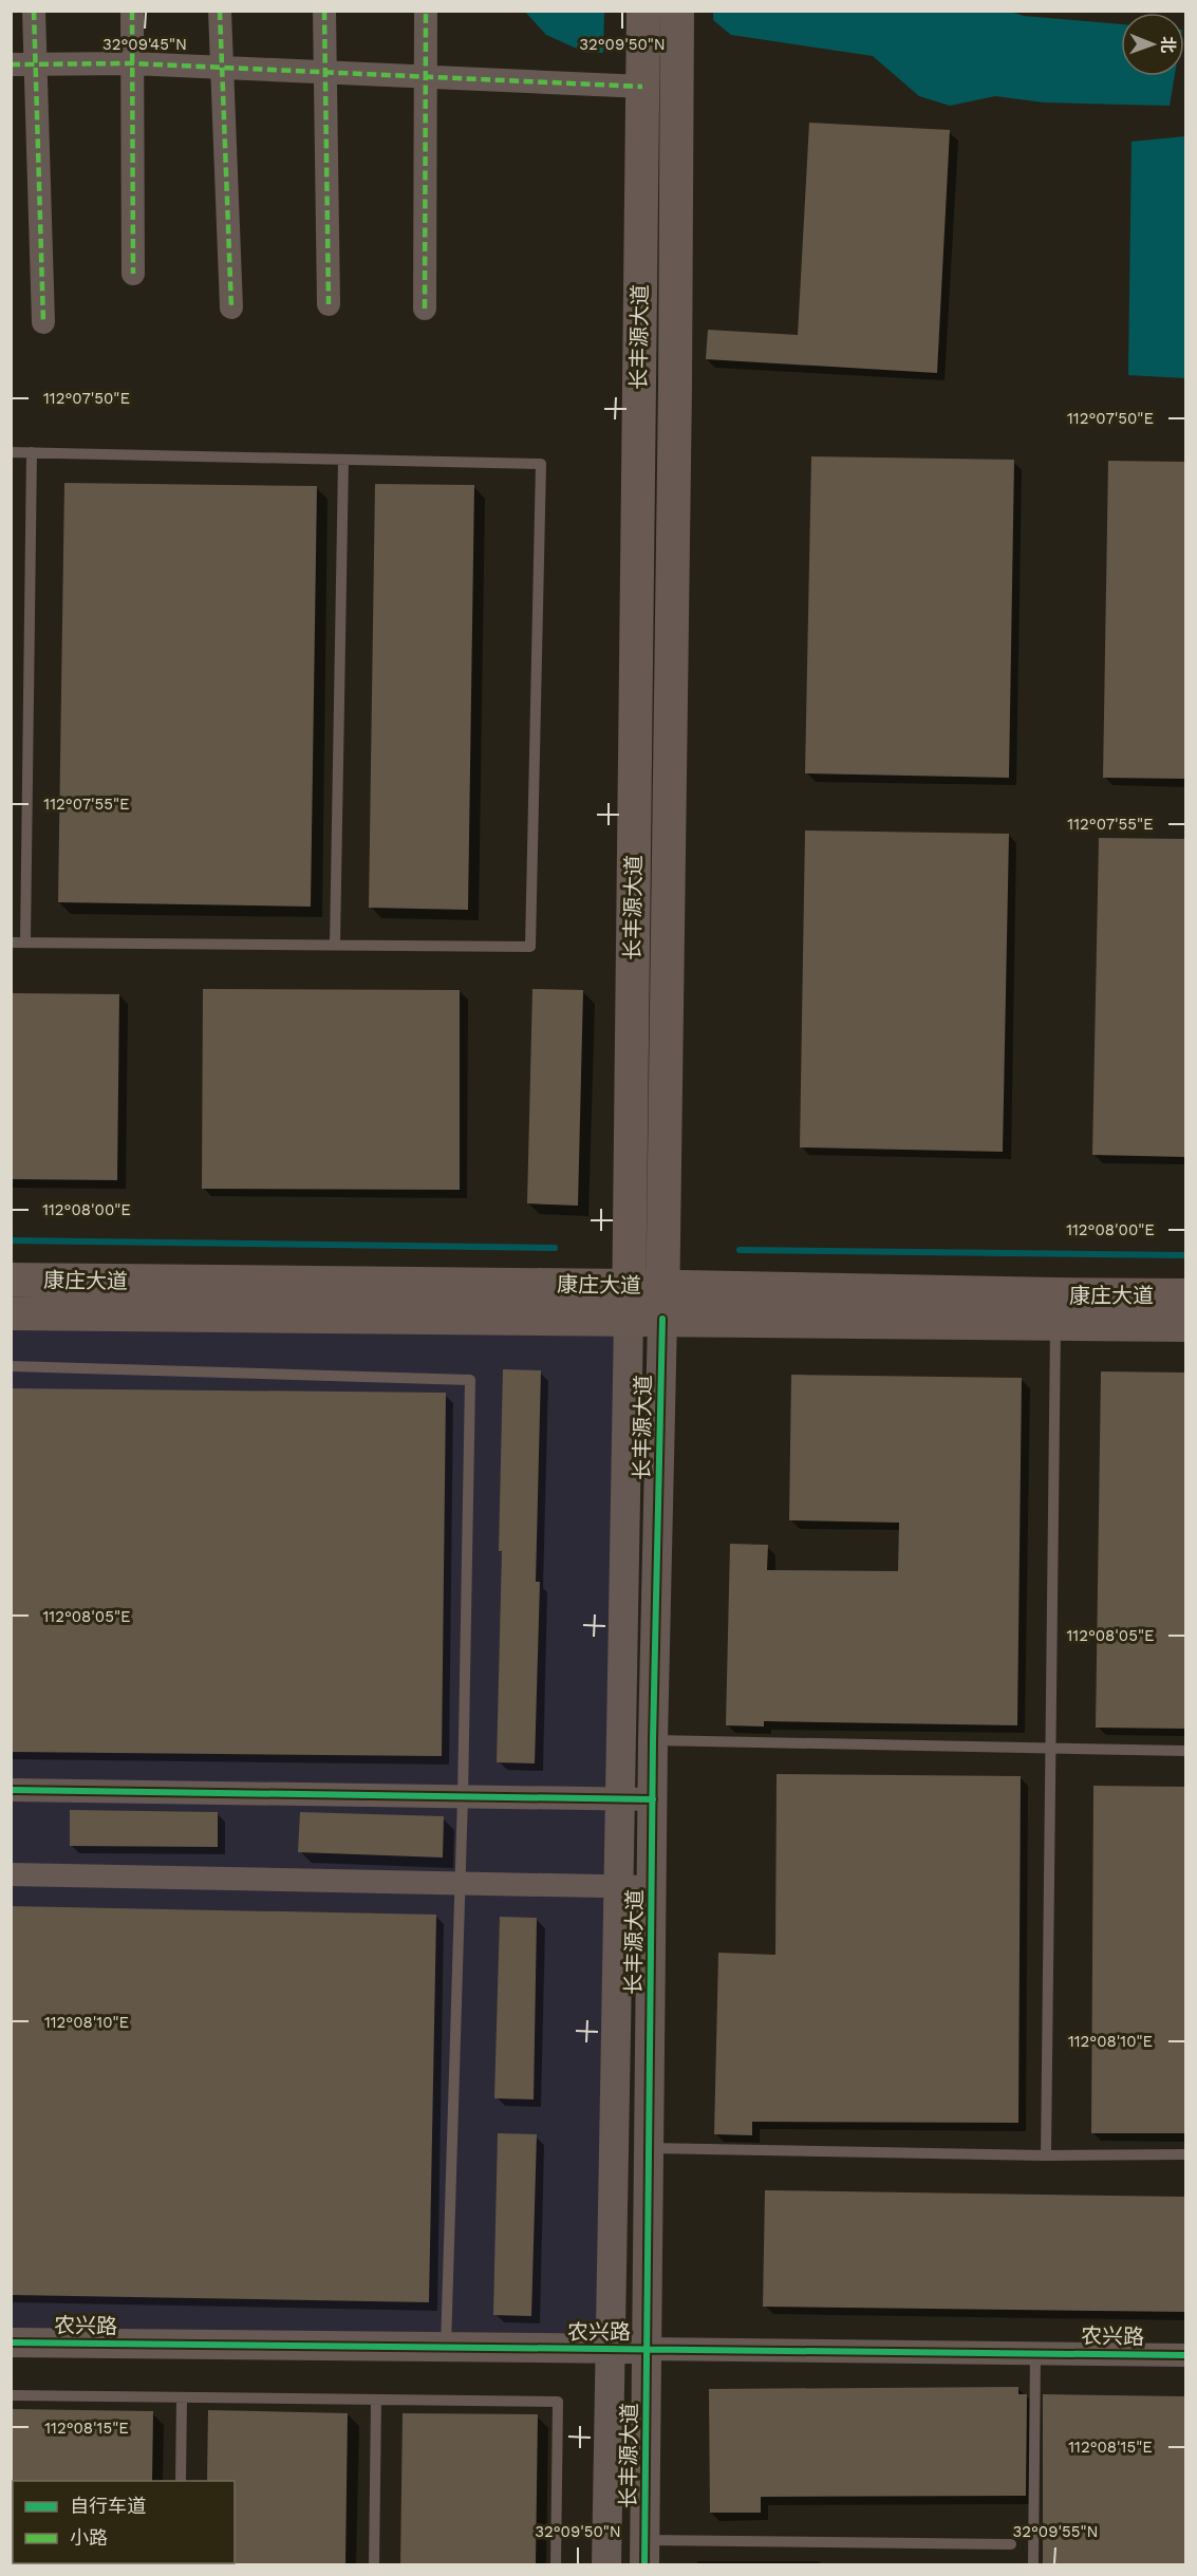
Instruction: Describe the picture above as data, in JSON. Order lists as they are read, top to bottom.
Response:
{
  "streets": {
    "main road": ["长丰源大道", "康庄大道"],
    "street": ["农兴路"]
  },
  "crossings": [
    ["长丰源大道", "康庄大道"],
    ["长丰源大道", "农兴路"]
  ],
  "legend": ["自行车道", "小路"],
  "north": "right",
  "coordinates": [
    "32°09'45\"N",
    "32°09'50\"N",
    "112°07'50\"E",
    "112°07'55\"E",
    "112°08'00\"E",
    "112°08'05\"E",
    "112°08'10\"E",
    "112°08'15\"E",
    "32°09'55\"N"
  ]
}
